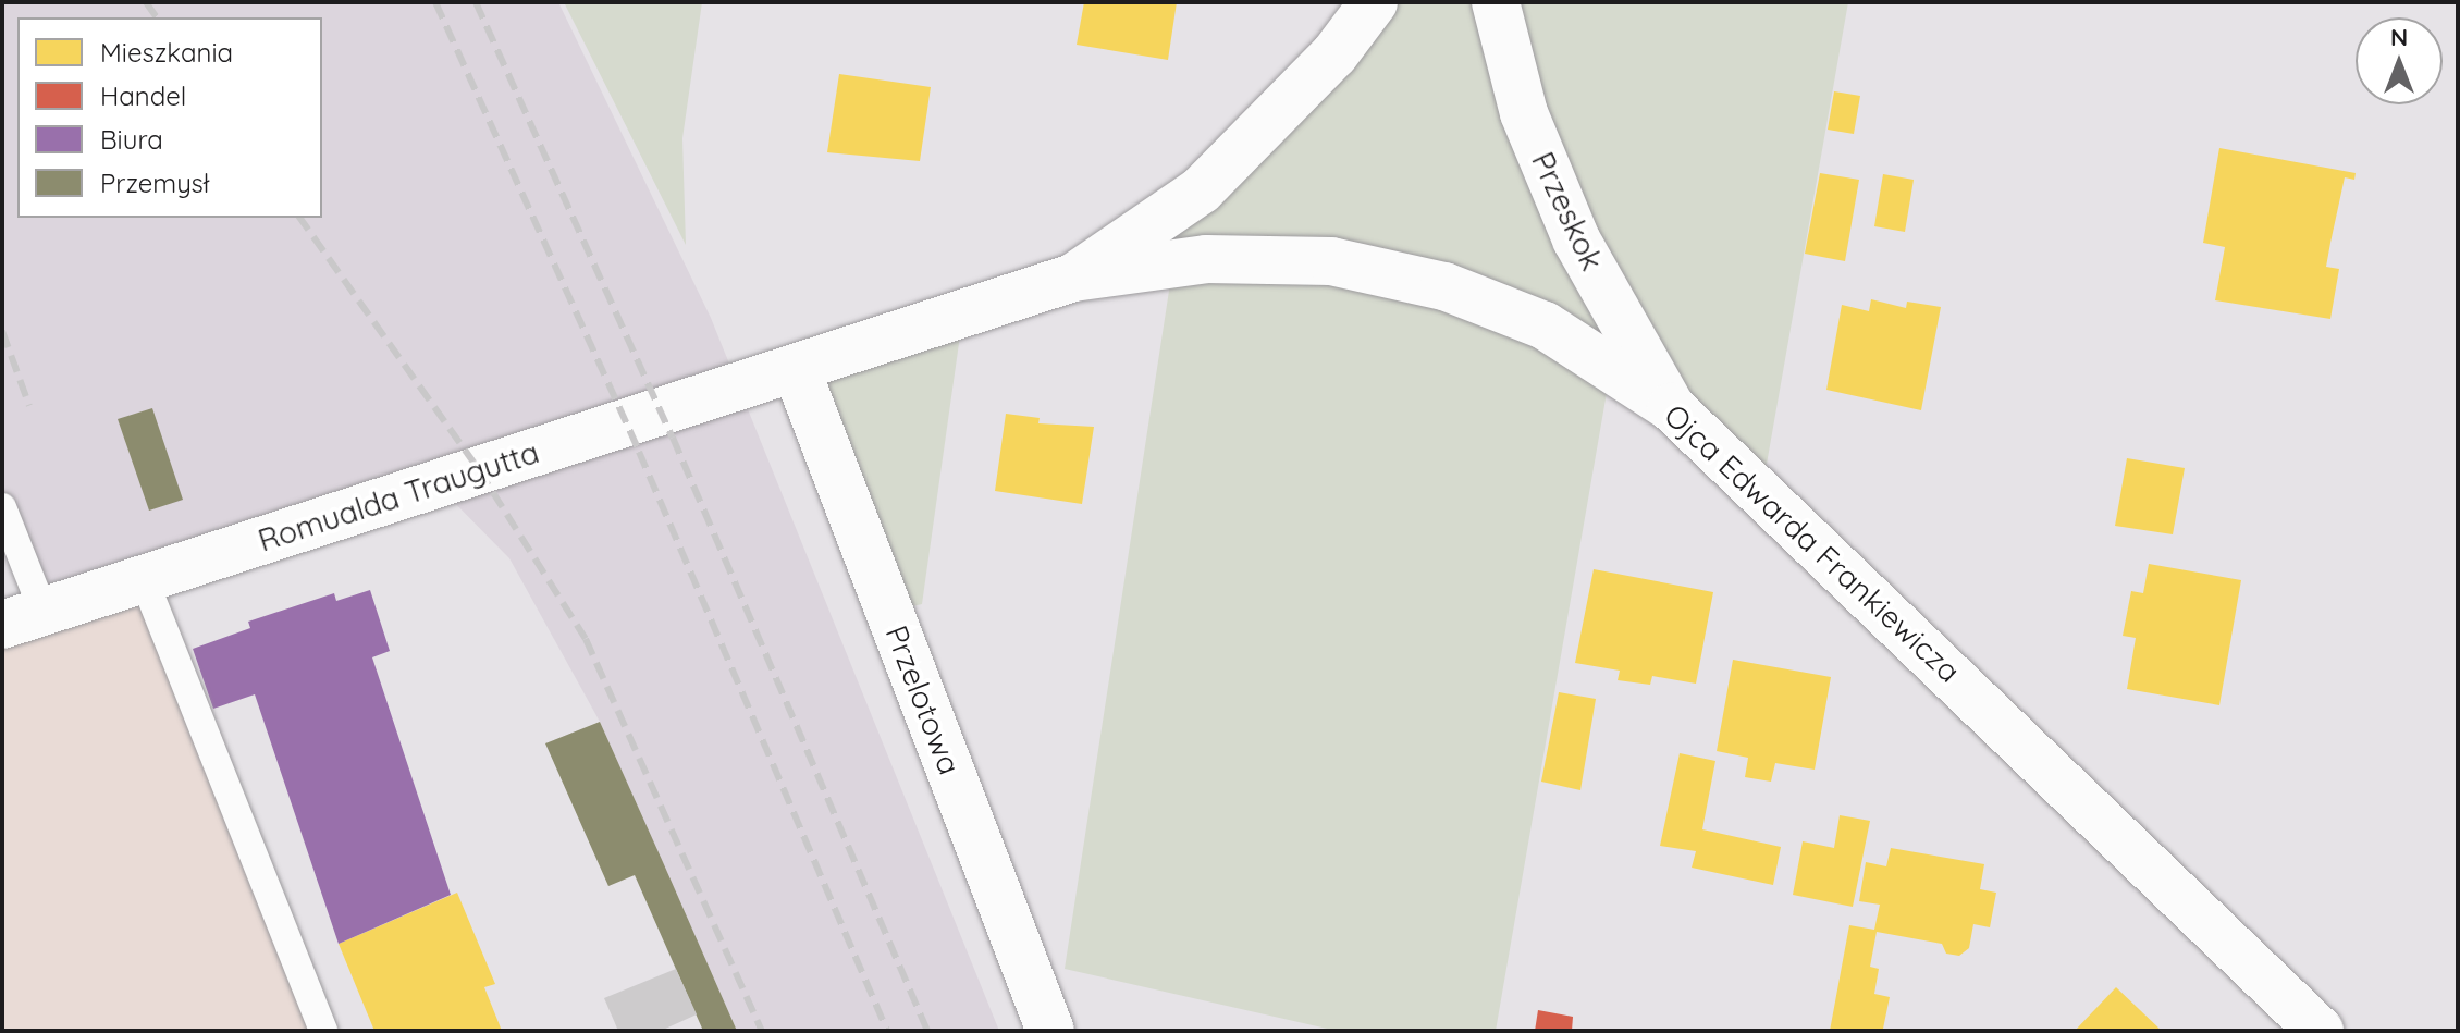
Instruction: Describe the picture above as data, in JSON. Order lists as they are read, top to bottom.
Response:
{
  "streets": {
    "street": [
      "Przeskok",
      "Romualda Traugutta",
      "Ojca Edwarda Frankiewicza",
      "Przelotowa"
    ]
  },
  "crossings": [
    ["Przeskok", "Ojca Edwarda Frankiewicza"],
    ["Romualda Traugutta", "Ojca Edwarda Frankiewicza"],
    ["Romualda Traugutta", "Przelotowa"],
    ["Ojca Edwarda Frankiewicza", "Przelotowa"]
  ],
  "legend": [
    "Mieszkania",
    "Handel",
    "Biura",
    "Przemysł"
  ],
  "north": "top"
}
